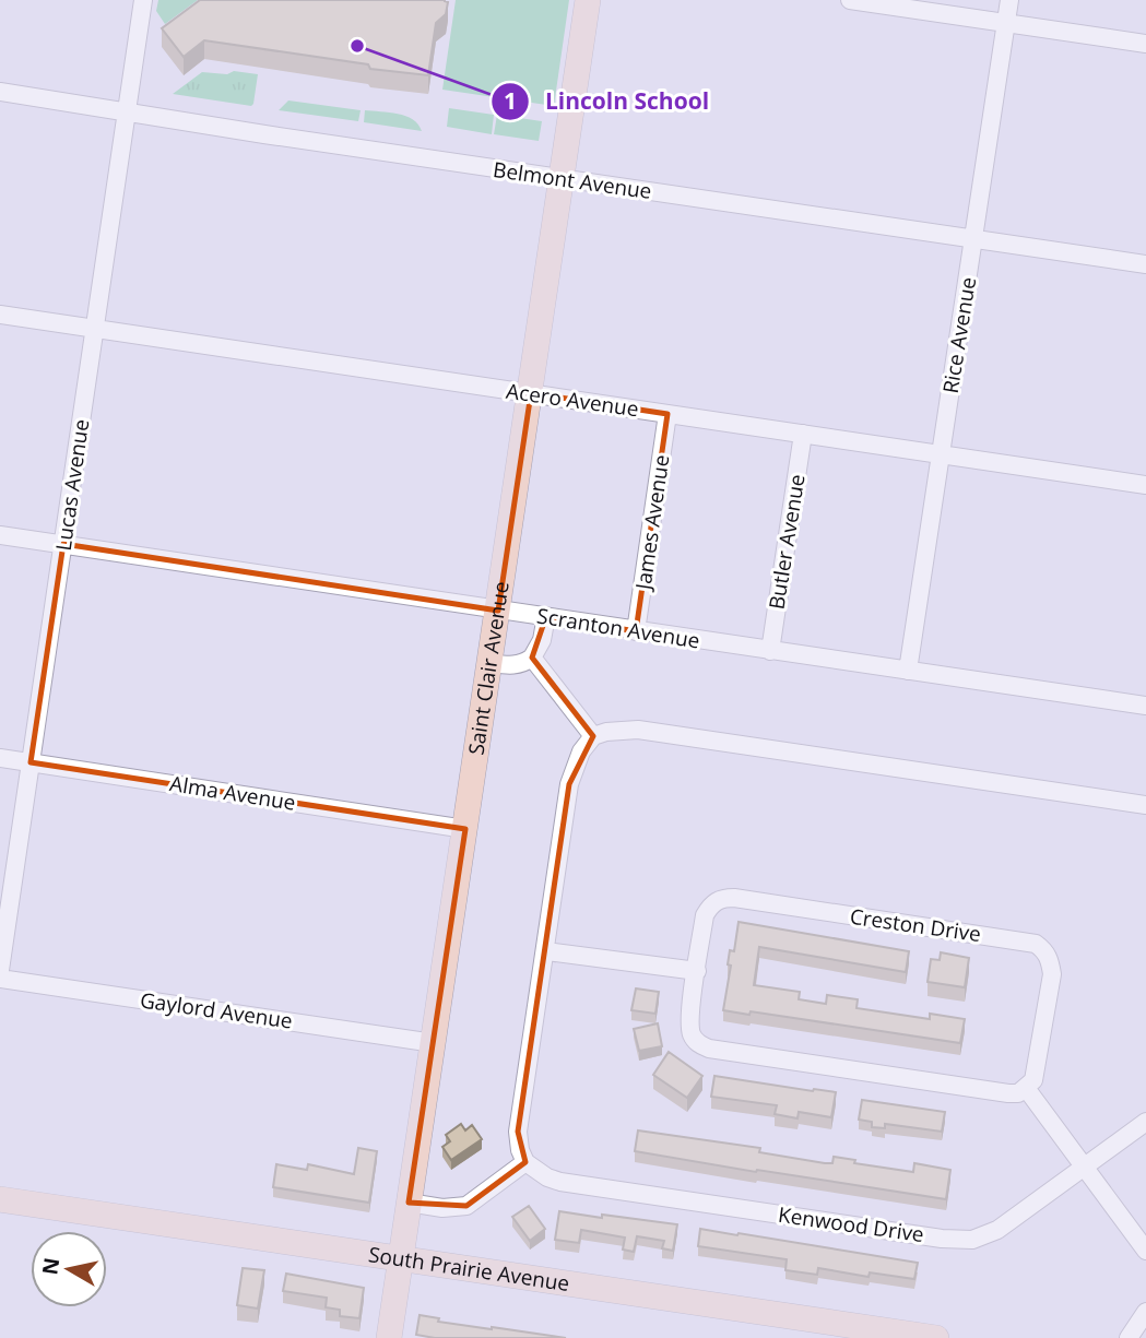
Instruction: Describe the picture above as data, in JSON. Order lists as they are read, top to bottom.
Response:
{
  "streets": {
    "street": [
      "Belmont Avenue",
      "Rice Avenue",
      "Acero Avenue",
      "Lucas Avenue",
      "James Avenue",
      "Butler Avenue",
      "Scranton Avenue",
      "Saint Clair Avenue",
      "Alma Avenue",
      "Creston Drive",
      "Gaylord Avenue",
      "Kenwood Drive",
      "South Prairie Avenue"
    ]
  },
  "crossings": [
    ["Belmont Avenue", "Rice Avenue"],
    ["Belmont Avenue", "Lucas Avenue"],
    ["Belmont Avenue", "Saint Clair Avenue"],
    ["Rice Avenue", "Acero Avenue"],
    ["Rice Avenue", "Scranton Avenue"],
    ["Acero Avenue", "Lucas Avenue"],
    ["Acero Avenue", "James Avenue"],
    ["Acero Avenue", "Butler Avenue"],
    ["Acero Avenue", "Saint Clair Avenue"],
    ["Lucas Avenue", "Scranton Avenue"],
    ["Lucas Avenue", "Alma Avenue"],
    ["James Avenue", "Scranton Avenue"],
    ["Butler Avenue", "Scranton Avenue"],
    ["Scranton Avenue", "Saint Clair Avenue"],
    ["Saint Clair Avenue", "Alma Avenue"],
    ["Saint Clair Avenue", "Gaylord Avenue"],
    ["Saint Clair Avenue", "South Prairie Avenue"]
  ],
  "places": ["Lincoln School"],
  "north": "left"
}
